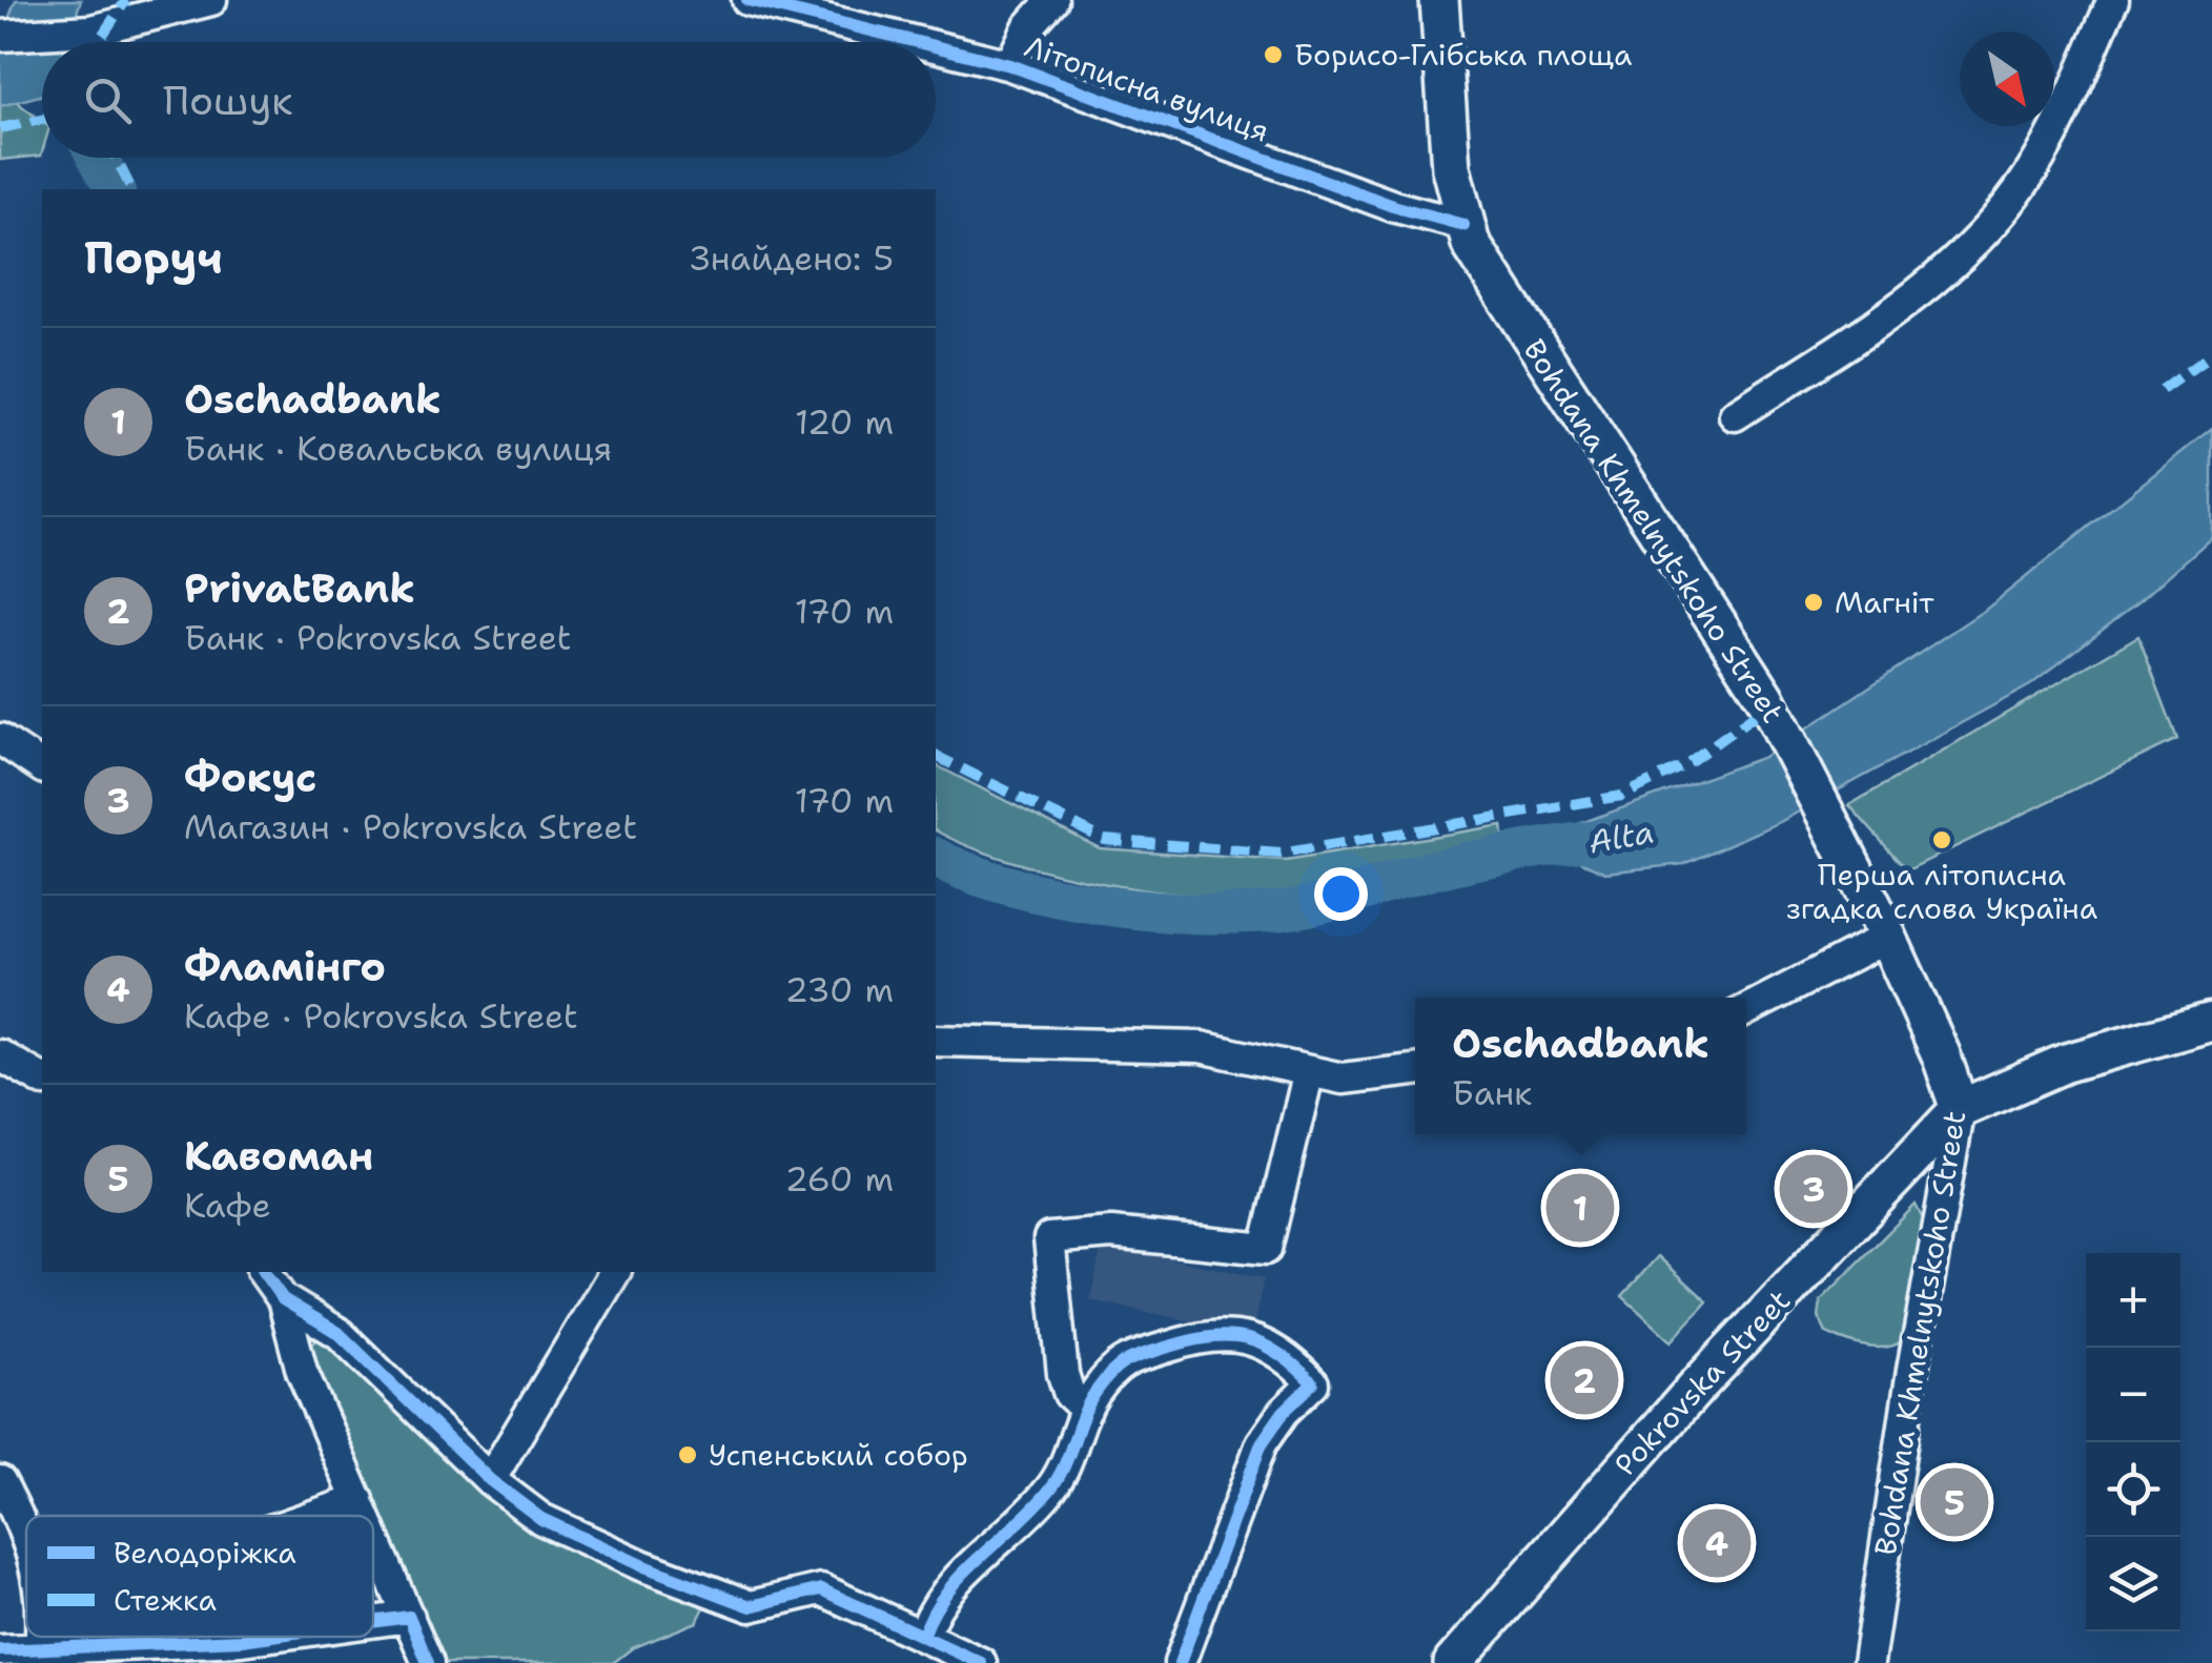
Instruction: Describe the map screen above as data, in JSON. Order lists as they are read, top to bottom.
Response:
{
  "streets": {
    "main road": ["Bohdana Khmelnytskoho Street", "Pokrovska Street"],
    "street": ["Літописна вулиця"]
  },
  "crossings": [
    ["Літописна вулиця", "Bohdana Khmelnytskoho Street"],
    ["Bohdana Khmelnytskoho Street", "Pokrovska Street"]
  ],
  "water": ["Alta"],
  "places": [
    "Борисо-Глібська площа",
    "Магніт",
    "Перша літописна згадка слова Україна",
    "Успенський собор"
  ],
  "legend": ["Велодоріжка", "Стежка"],
  "north": "bottom right",
  "page": {
    "search": "Пошук",
    "heading": ["Поруч", "Знайдено: 5"],
    "list": [
      {
        "mark": "1",
        "name": "Oschadbank",
        "note": "Банк · Ковальська вулиця",
        "value": "120 m"
      },
      {
        "mark": "2",
        "name": "PrivatBank",
        "note": "Банк · Pokrovska Street",
        "value": "170 m"
      },
      {
        "mark": "3",
        "name": "Фокус",
        "note": "Магазин · Pokrovska Street",
        "value": "170 m"
      },
      {
        "mark": "4",
        "name": "Фламінго",
        "note": "Кафе · Pokrovska Street",
        "value": "230 m"
      },
      {
        "mark": "5",
        "name": "Кавоман",
        "note": "Кафе",
        "value": "260 m"
      }
    ],
    "popup": ["Oschadbank", "Банк"],
    "pins": [
      "3",
      "1",
      "2",
      "5",
      "4"
    ],
    "map_buttons": ["+", "−"]
  }
}
